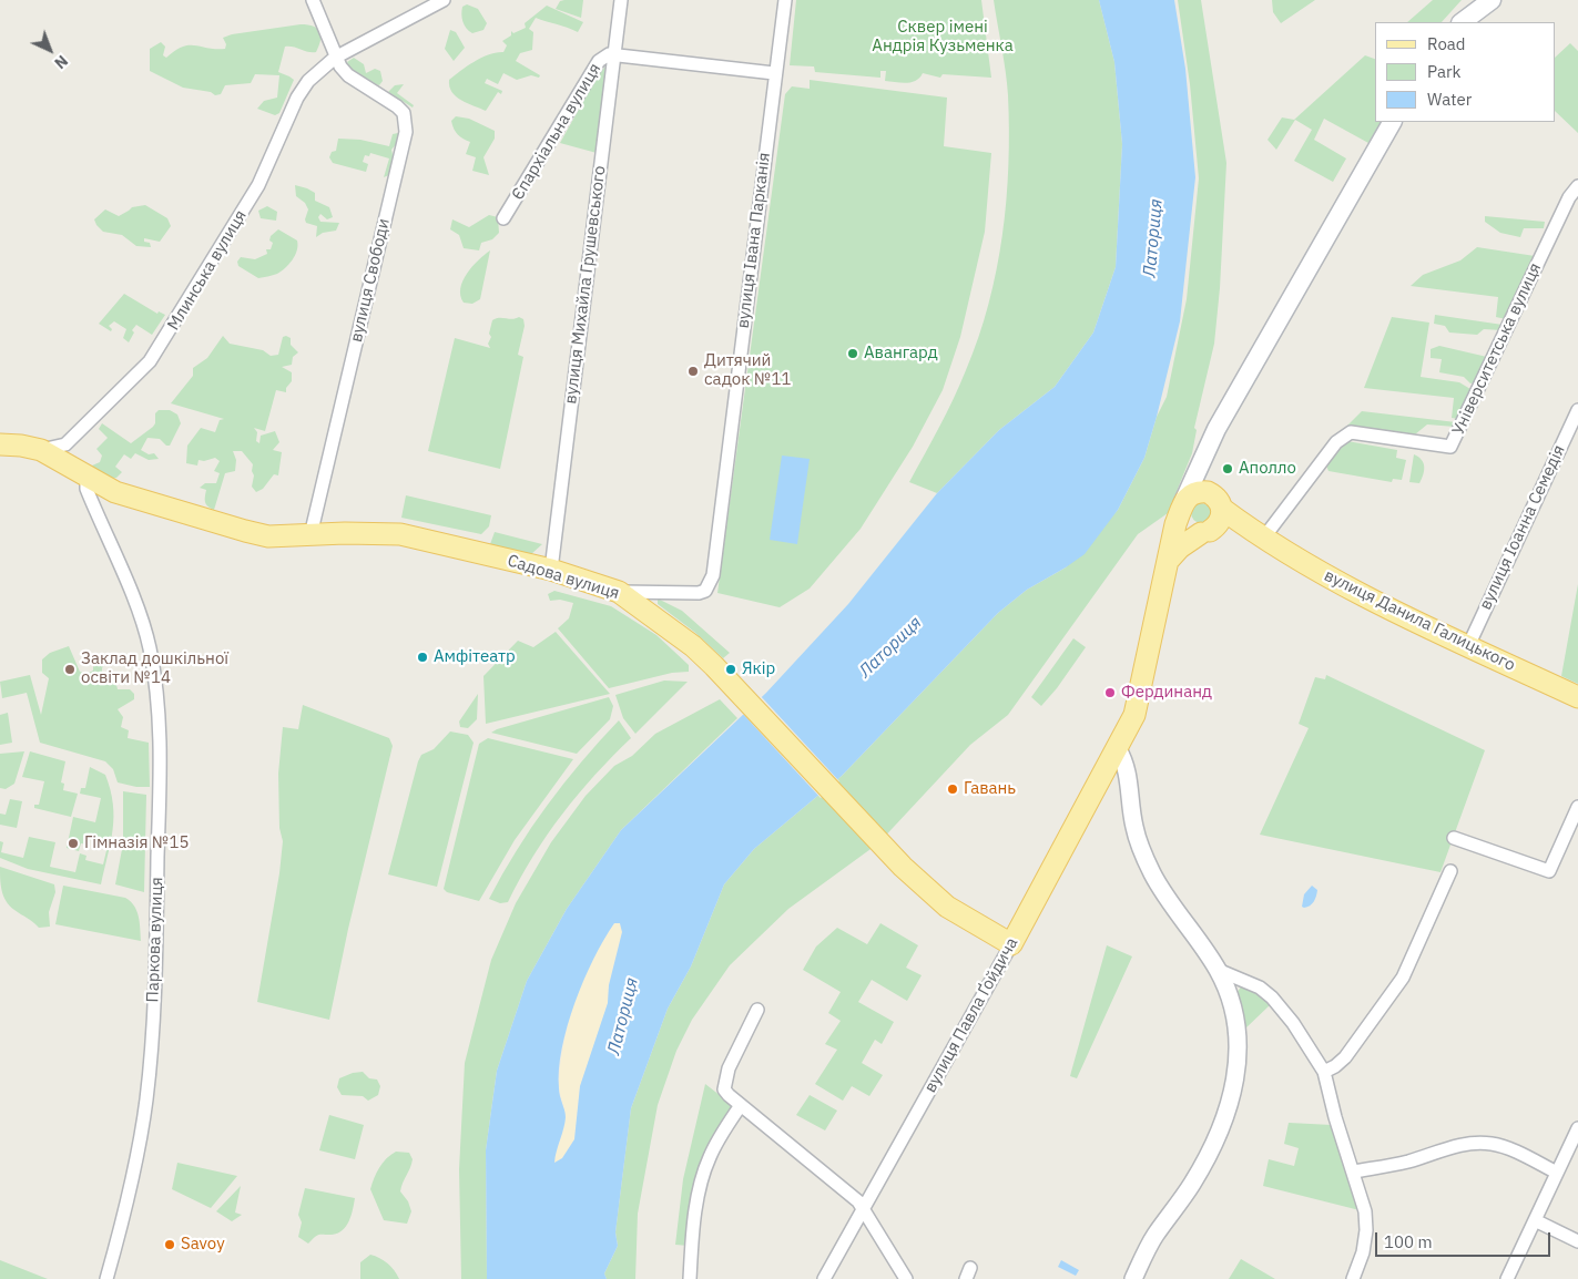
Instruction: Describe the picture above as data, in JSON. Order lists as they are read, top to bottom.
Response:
{
  "streets": {
    "main road": ["Садова вулиця", "вулиця Данила Галицького", "вулиця Павла Ґойдича"],
    "street": [
      "Єпархіальна вулиця",
      "вулиця Івана Парканія",
      "Млинська вулиця",
      "вулиця Свободи",
      "вулиця Михайла Грушевського",
      "Університетська вулиця",
      "вулиця Іоанна Семедія",
      "Паркова вулиця"
    ]
  },
  "crossings": [
    ["Єпархіальна вулиця", "вулиця Михайла Грушевського"],
    ["вулиця Івана Парканія", "Садова вулиця"],
    ["Млинська вулиця", "вулиця Свободи"],
    ["Млинська вулиця", "Садова вулиця"],
    ["вулиця Свободи", "Садова вулиця"],
    ["вулиця Михайла Грушевського", "Садова вулиця"],
    ["Університетська вулиця", "вулиця Данила Галицького"],
    ["вулиця Іоанна Семедія", "вулиця Данила Галицького"],
    ["Садова вулиця", "Паркова вулиця"],
    ["Садова вулиця", "вулиця Павла Ґойдича"]
  ],
  "water": ["Латориця"],
  "parks": ["Сквер імені Андрія Кузьменка"],
  "places": [
    "Авангард",
    "Дитячий садок №11",
    "Аполло",
    "Амфітеатр",
    "Заклад дошкільної освіти №14",
    "Якір",
    "Фердинанд",
    "Гавань",
    "Гімназія №15",
    "Savoy"
  ],
  "legend": ["Road", "Park", "Water"],
  "scale_bar": "100 m",
  "north": "bottom right"
}
